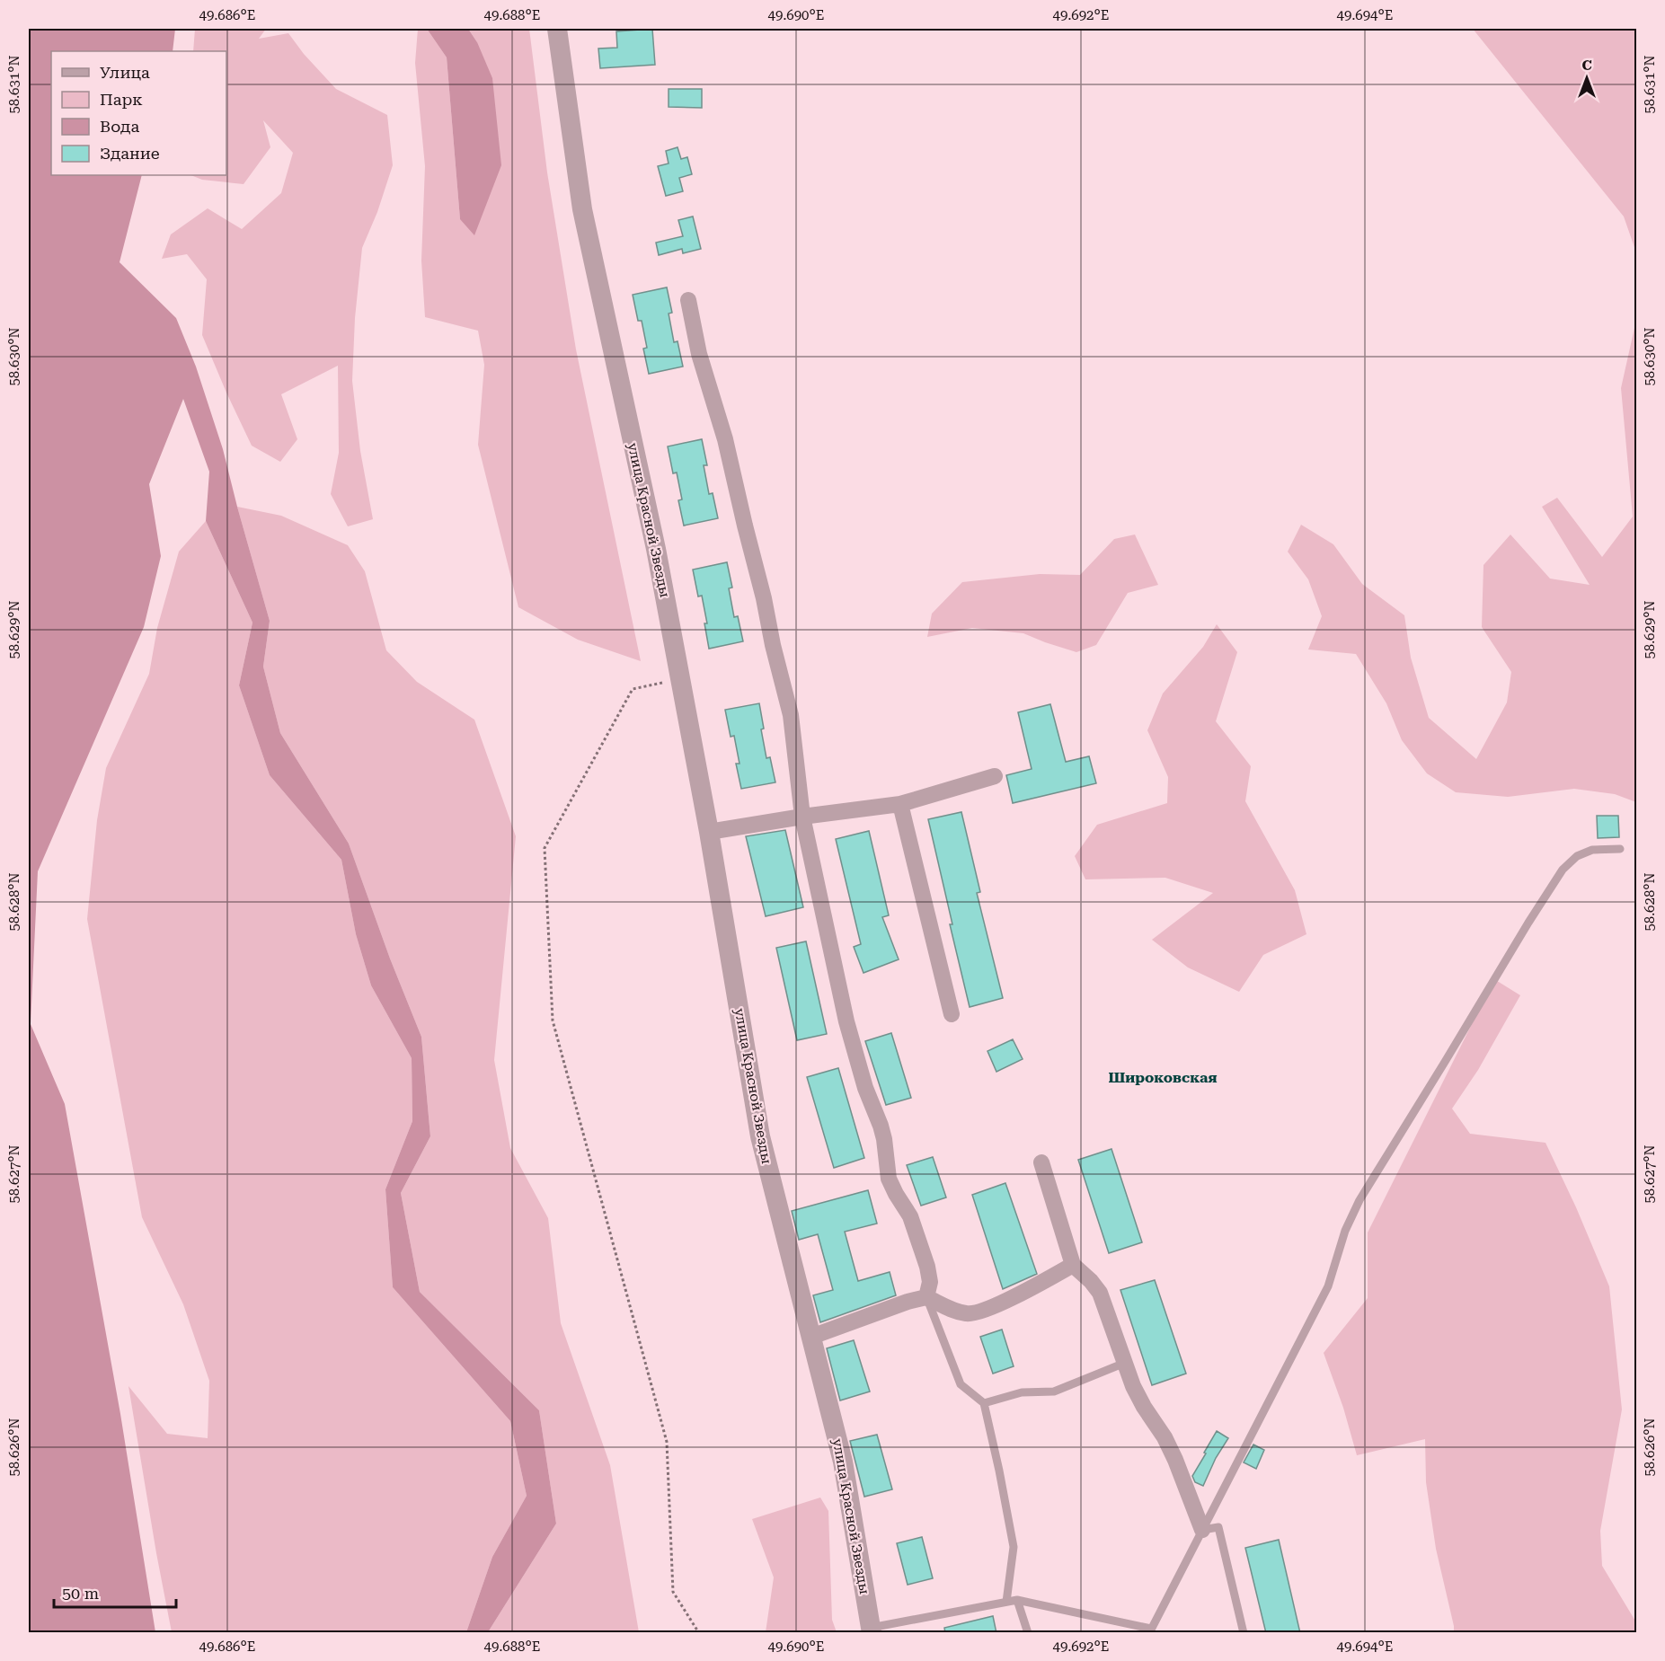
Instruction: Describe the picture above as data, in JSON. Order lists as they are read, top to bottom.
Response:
{
  "streets": {
    "street": ["улица Красной Звезды"]
  },
  "districts": ["Широковская"],
  "legend": [
    "Улица",
    "Парк",
    "Вода",
    "Здание"
  ],
  "scale_bar": "50 m",
  "north": "top",
  "coordinates": [
    "49.686°E",
    "49.688°E",
    "49.690°E",
    "49.692°E",
    "49.694°E",
    "58.631°N",
    "58.630°N",
    "58.629°N",
    "58.628°N",
    "58.627°N",
    "58.626°N"
  ]
}
